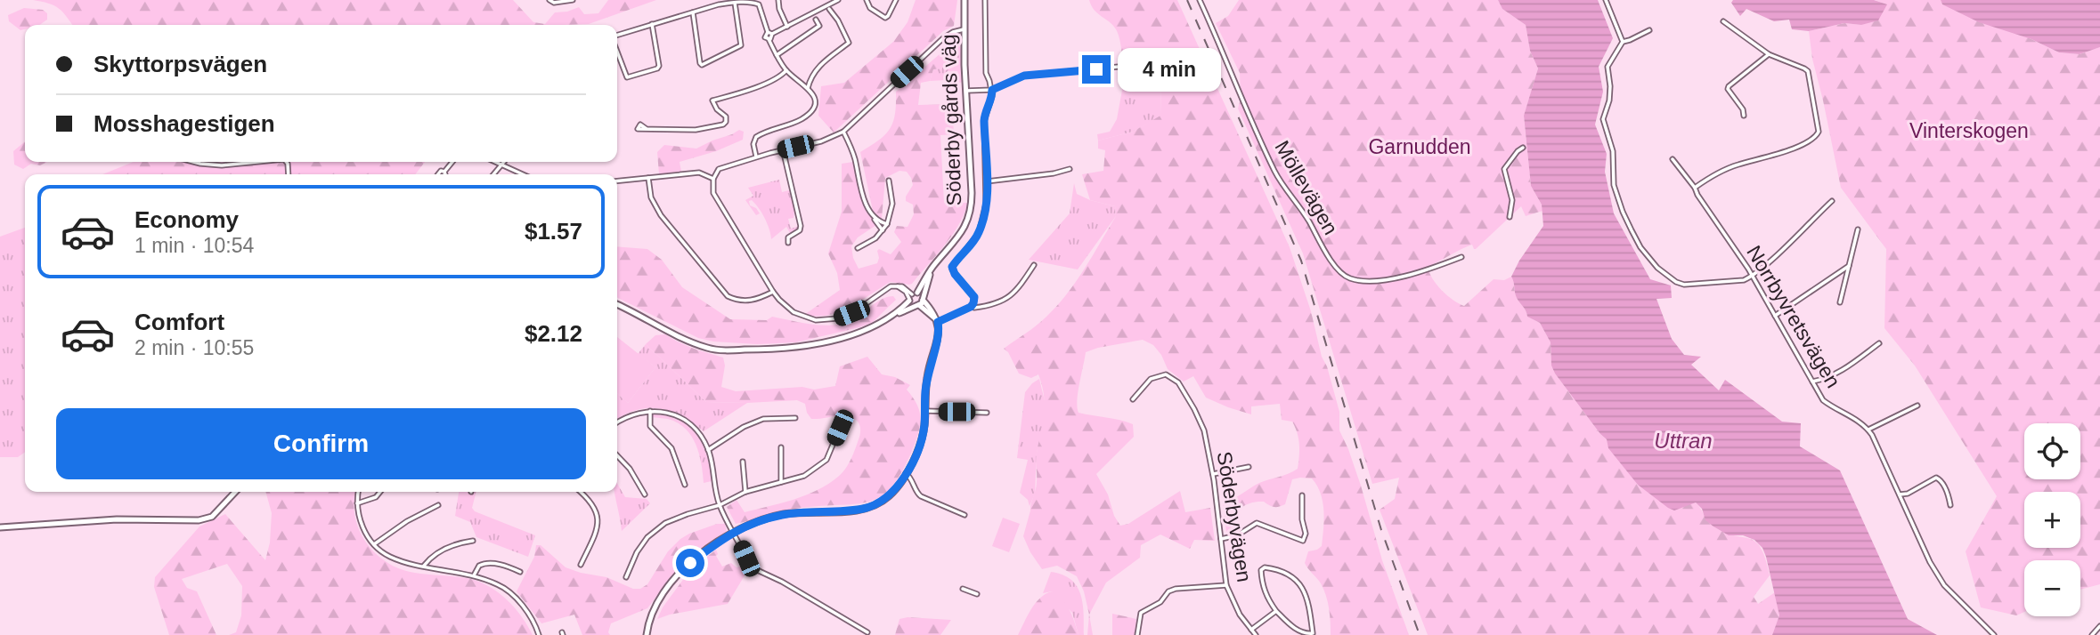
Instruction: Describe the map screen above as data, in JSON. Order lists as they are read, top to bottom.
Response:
{
  "streets": {
    "main road": ["Söderby gårds väg"],
    "street": ["Möllevägen", "Norrbyvretsvägen", "Söderbyvägen"]
  },
  "water": ["Uttran"],
  "parks": ["Vinterskogen", "Garnudden"],
  "page": {
    "banner": ["Skyttorpsvägen", "Mosshagestigen"],
    "bubble": "4 min",
    "list": [
      {
        "name": "Economy",
        "note": "1 min · 10:54",
        "value": "$1.57"
      },
      {
        "name": "Comfort",
        "note": "2 min · 10:55",
        "value": "$2.12"
      }
    ],
    "buttons": "Confirm",
    "map_buttons": ["+", "−"]
  }
}
